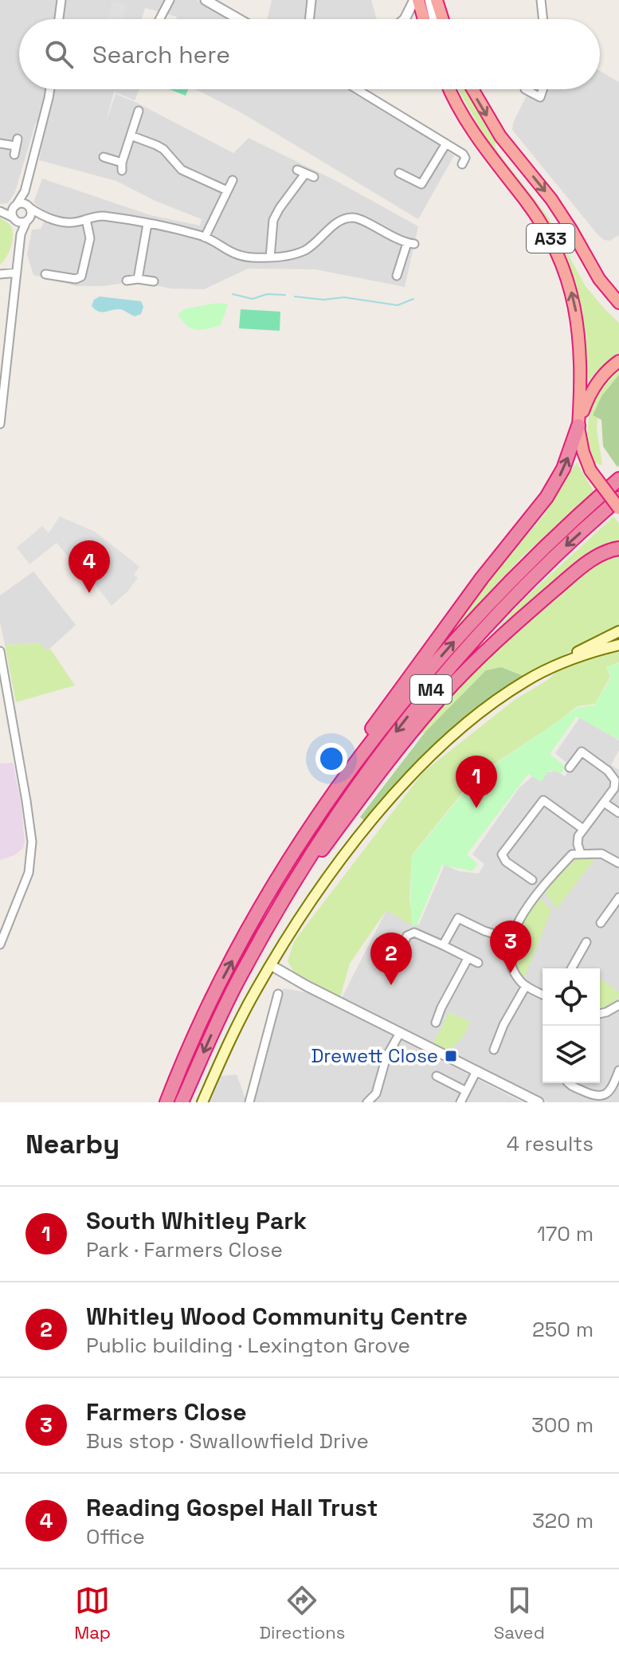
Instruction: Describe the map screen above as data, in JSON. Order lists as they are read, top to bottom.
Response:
{
  "streets": {
    "highway": ["A33", "M4"]
  },
  "crossings": [
    ["A33", "M4"]
  ],
  "places": {
    "transit": ["Drewett Close"]
  },
  "page": {
    "search": "Search here",
    "pins": [
      "4",
      "1",
      "3",
      "2"
    ],
    "heading": ["Nearby", "4 results"],
    "list": [
      {
        "mark": "1",
        "name": "South Whitley Park",
        "note": "Park · Farmers Close",
        "value": "170 m"
      },
      {
        "mark": "2",
        "name": "Whitley Wood Community Centre",
        "note": "Public building · Lexington Grove",
        "value": "250 m"
      },
      {
        "mark": "3",
        "name": "Farmers Close",
        "note": "Bus stop · Swallowfield Drive",
        "value": "300 m"
      },
      {
        "mark": "4",
        "name": "Reading Gospel Hall Trust",
        "note": "Office",
        "value": "320 m"
      }
    ],
    "nav": ["Map", "Directions", "Saved"]
  }
}
